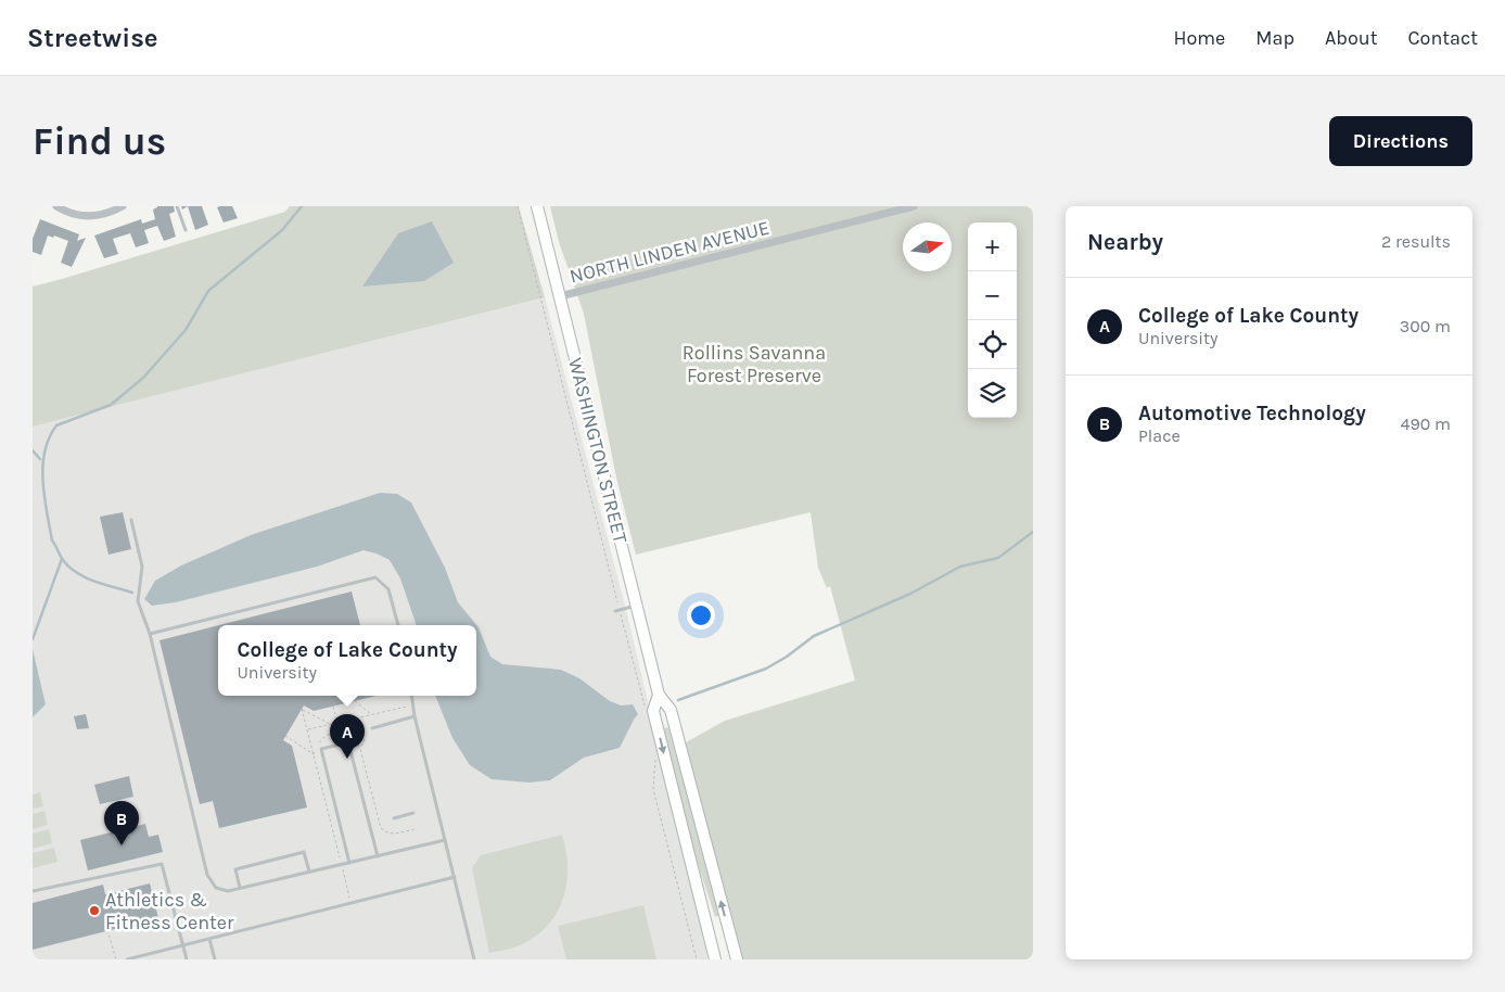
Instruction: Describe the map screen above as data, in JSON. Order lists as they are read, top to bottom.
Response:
{
  "streets": {
    "main road": ["WASHINGTON STREET"],
    "street": ["NORTH LINDEN AVENUE"]
  },
  "crossings": [
    ["NORTH LINDEN AVENUE", "WASHINGTON STREET"]
  ],
  "parks": ["Rollins Savanna Forest Preserve"],
  "places": ["Athletics & Fitness Center"],
  "north": "right",
  "page": {
    "header": "Streetwise",
    "nav": [
      "Home",
      "Map",
      "About",
      "Contact"
    ],
    "buttons": "Directions",
    "title": "Find us",
    "heading": ["Nearby", "2 results"],
    "map_buttons": ["+", "−"],
    "list": [
      {
        "mark": "A",
        "name": "College of Lake County",
        "note": "University",
        "value": "300 m"
      },
      {
        "mark": "B",
        "name": "Automotive Technology",
        "note": "Place",
        "value": "490 m"
      }
    ],
    "popup": ["College of Lake County", "University"],
    "pins": ["A", "B"]
  }
}
